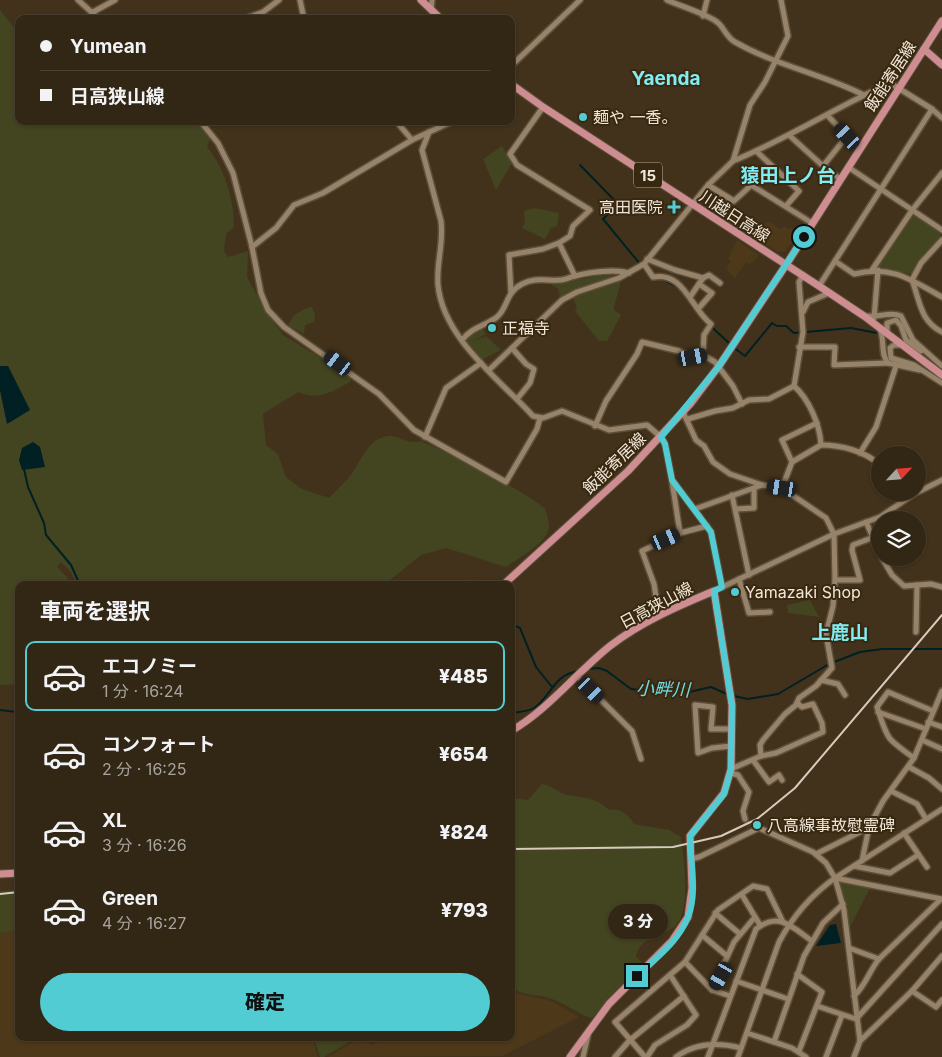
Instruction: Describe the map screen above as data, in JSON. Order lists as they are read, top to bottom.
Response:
{
  "streets": {
    "main road": [
      "飯能寄居線",
      "15",
      "川越日高線",
      "日高狭山線"
    ]
  },
  "crossings": [
    ["飯能寄居線", "川越日高線"]
  ],
  "districts": ["Yaenda", "猿田上ノ台", "上鹿山"],
  "water": ["小畔川"],
  "places": {
    "other": [
      "麺や 一香。",
      "正福寺",
      "Yamazaki Shop",
      "八高線事故慰霊碑"
    ],
    "health": ["高田医院"]
  },
  "north": "top right",
  "page": {
    "banner": ["Yumean", "日高狭山線"],
    "heading": "車両を選択",
    "list": [
      {
        "name": "エコノミー",
        "note": "1 分 · 16:24",
        "value": "¥485"
      },
      {
        "name": "コンフォート",
        "note": "2 分 · 16:25",
        "value": "¥654"
      },
      {
        "name": "XL",
        "note": "3 分 · 16:26",
        "value": "¥824"
      },
      {
        "name": "Green",
        "note": "4 分 · 16:27",
        "value": "¥793"
      }
    ],
    "bubble": "3 分",
    "buttons": "確定"
  }
}
